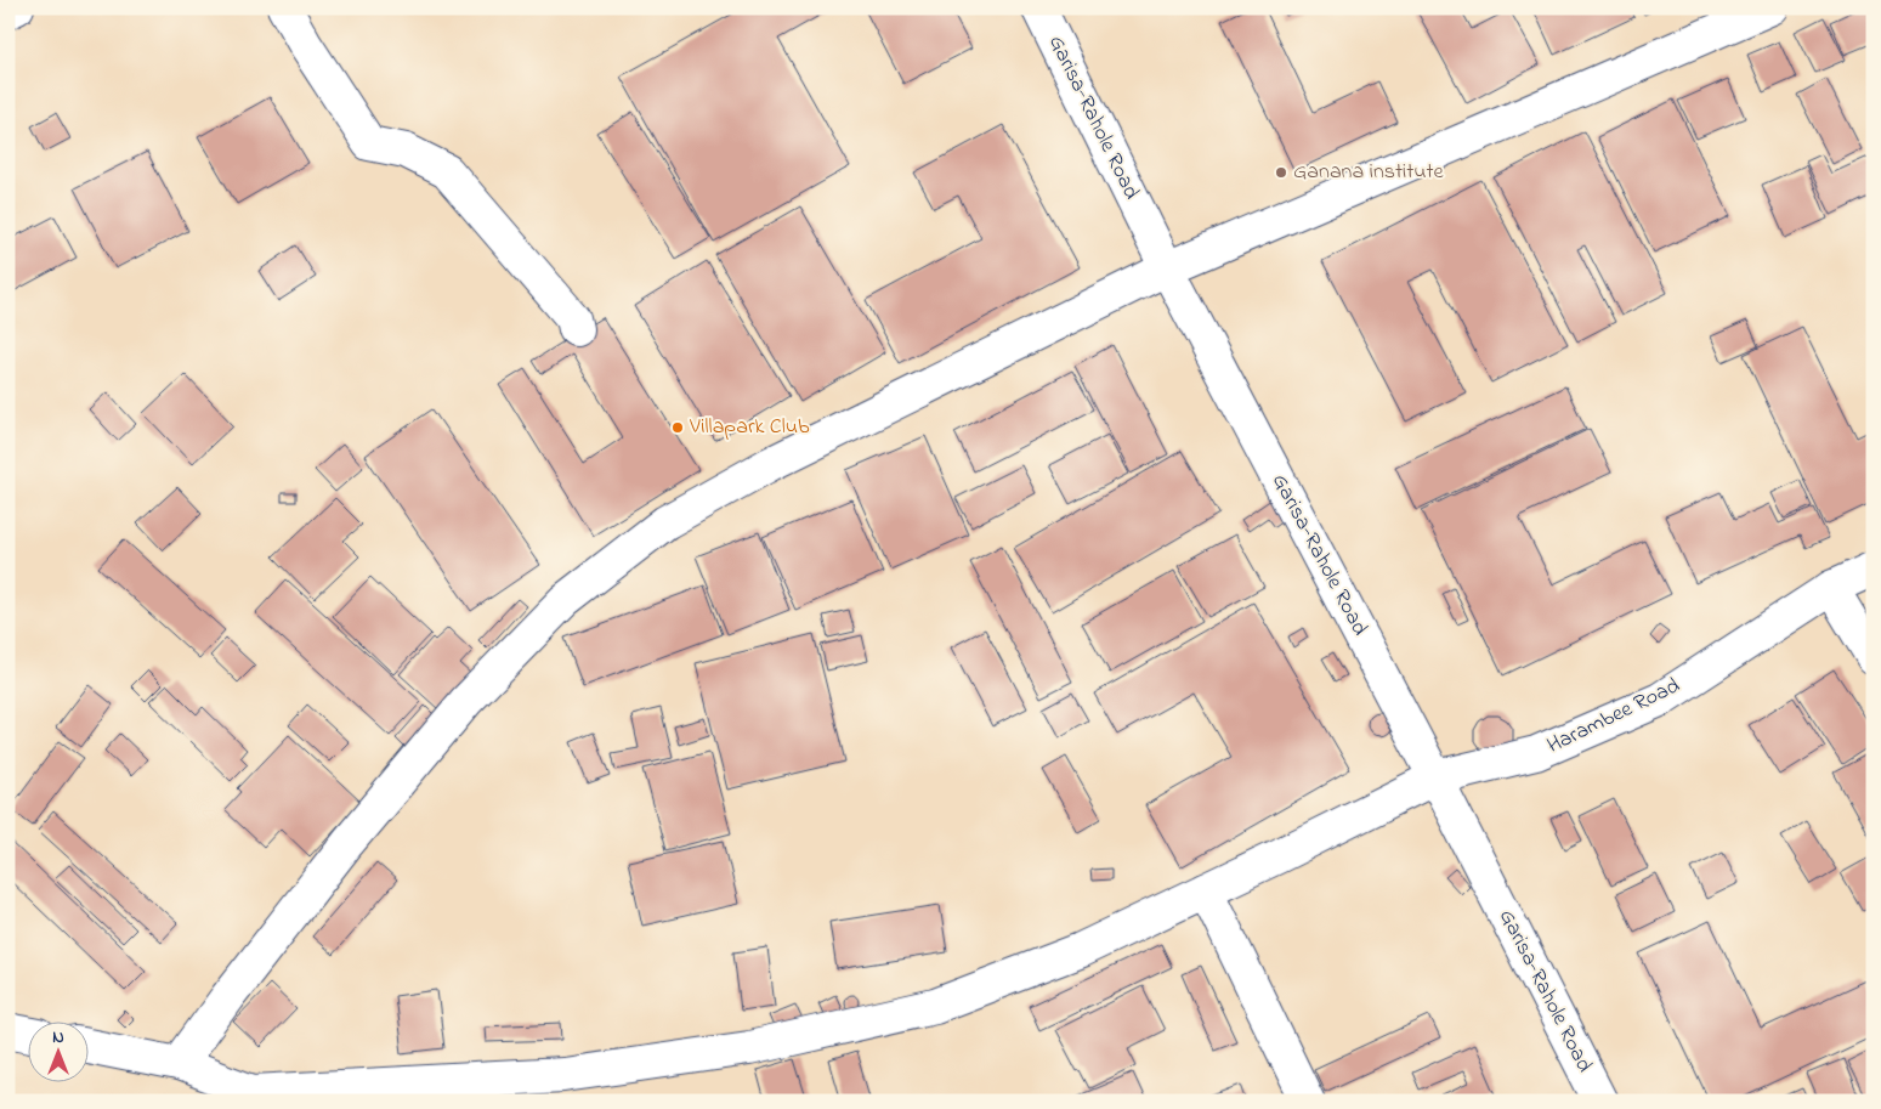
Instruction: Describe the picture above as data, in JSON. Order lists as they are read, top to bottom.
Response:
{
  "streets": {
    "street": ["Garisa-Rahole Road", "Harambee Road"]
  },
  "crossings": [
    ["Garisa-Rahole Road", "Harambee Road"]
  ],
  "places": ["Ganana institute", "Villapark Club"],
  "north": "top"
}
